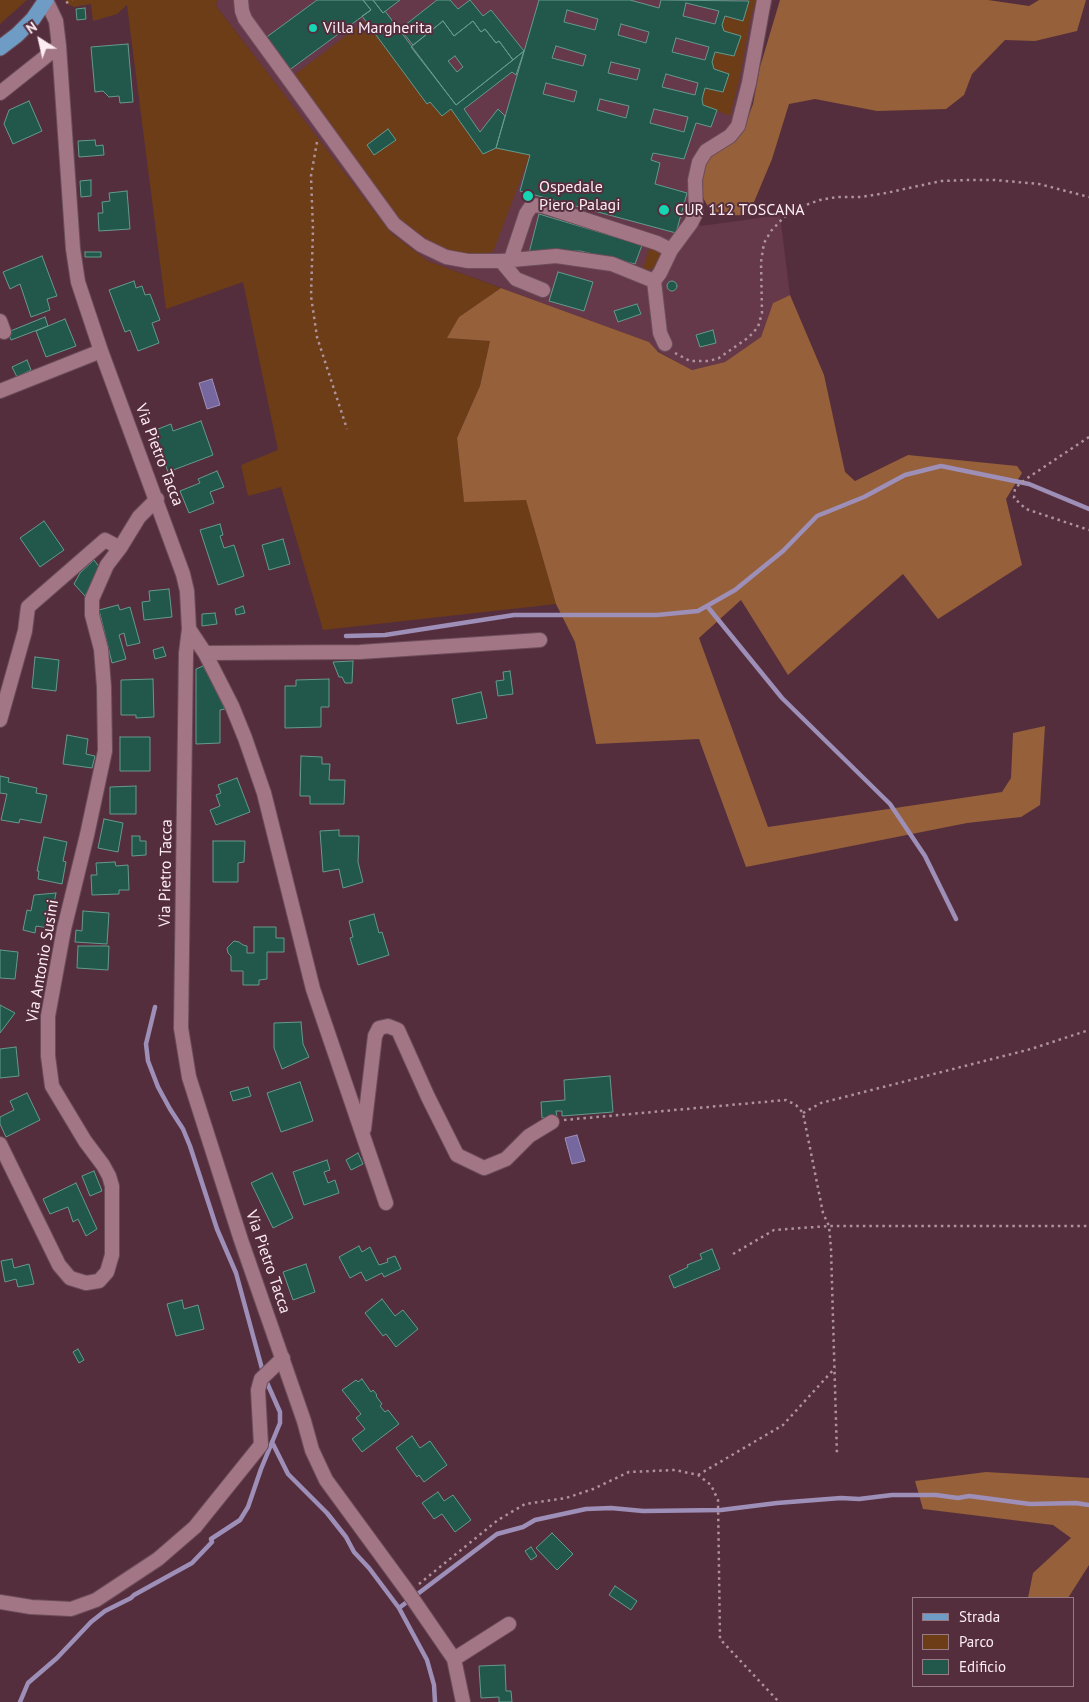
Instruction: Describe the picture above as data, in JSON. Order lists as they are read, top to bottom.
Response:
{
  "streets": {
    "street": ["Via Pietro Tacca", "Via Antonio Susini"]
  },
  "crossings": [
    ["Via Pietro Tacca", "Via Antonio Susini"]
  ],
  "places": ["Villa Margherita", "Ospedale Piero Palagi", "CUR 112 TOSCANA"],
  "legend": ["Strada", "Parco", "Edificio"],
  "north": "top left"
}
